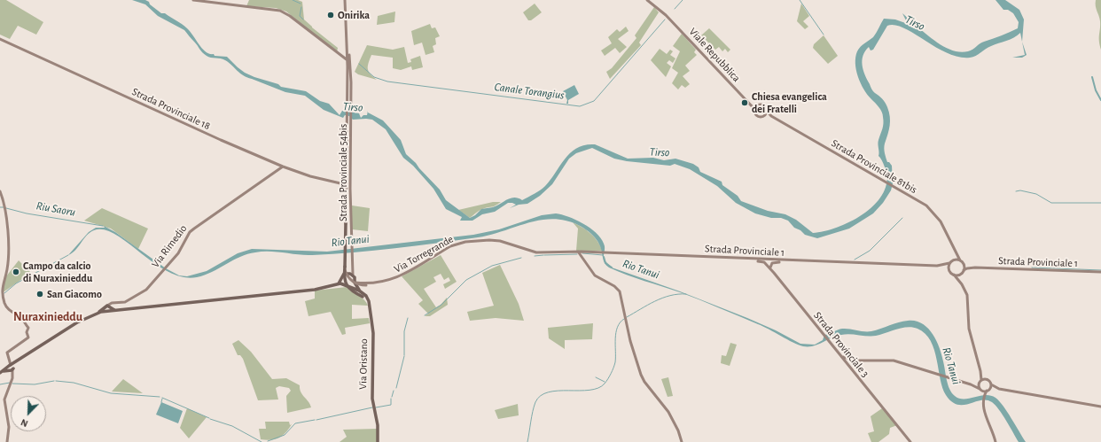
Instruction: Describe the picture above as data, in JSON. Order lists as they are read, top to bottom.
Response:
{
  "streets": {
    "main road": ["Via Rimedio", "Via Oristano"],
    "street": [
      "Viale Repubblica",
      "Strada Provinciale 18",
      "Strada Provinciale 81bis",
      "Strada Provinciale 54bis",
      "Strada Provinciale 1",
      "Via Torregrande",
      "Strada Provinciale 3"
    ]
  },
  "crossings": [
    ["Viale Repubblica", "Strada Provinciale 81bis"],
    ["Strada Provinciale 18", "Via Rimedio"],
    ["Strada Provinciale 81bis", "Strada Provinciale 1"],
    ["Strada Provinciale 54bis", "Via Oristano"],
    ["Strada Provinciale 1", "Via Torregrande"]
  ],
  "districts": ["Nuraxinieddu"],
  "water": [
    "Tirso",
    "Canale Torangius",
    "Riu Saoru",
    "Rio Tanui"
  ],
  "places": [
    "Onirika",
    "Chiesa evangelica dei Fratelli",
    "Campo da calcio di Nuraxinieddu",
    "San Giacomo"
  ],
  "north": "bottom left"
}
